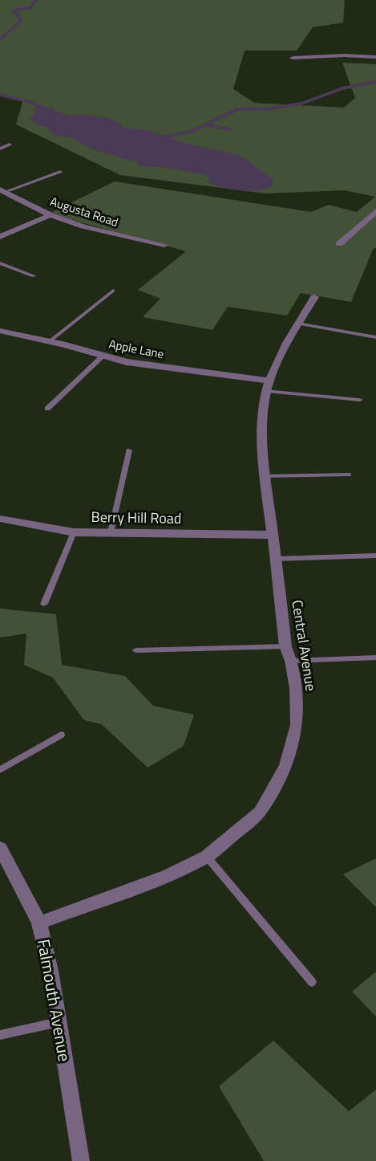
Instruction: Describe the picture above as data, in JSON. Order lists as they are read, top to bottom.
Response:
{
  "streets": {
    "street": [
      "Augusta Road",
      "Apple Lane",
      "Berry Hill Road",
      "Central Avenue",
      "Falmouth Avenue"
    ]
  },
  "crossings": [
    ["Apple Lane", "Central Avenue"],
    ["Berry Hill Road", "Central Avenue"],
    ["Central Avenue", "Falmouth Avenue"]
  ]
}
